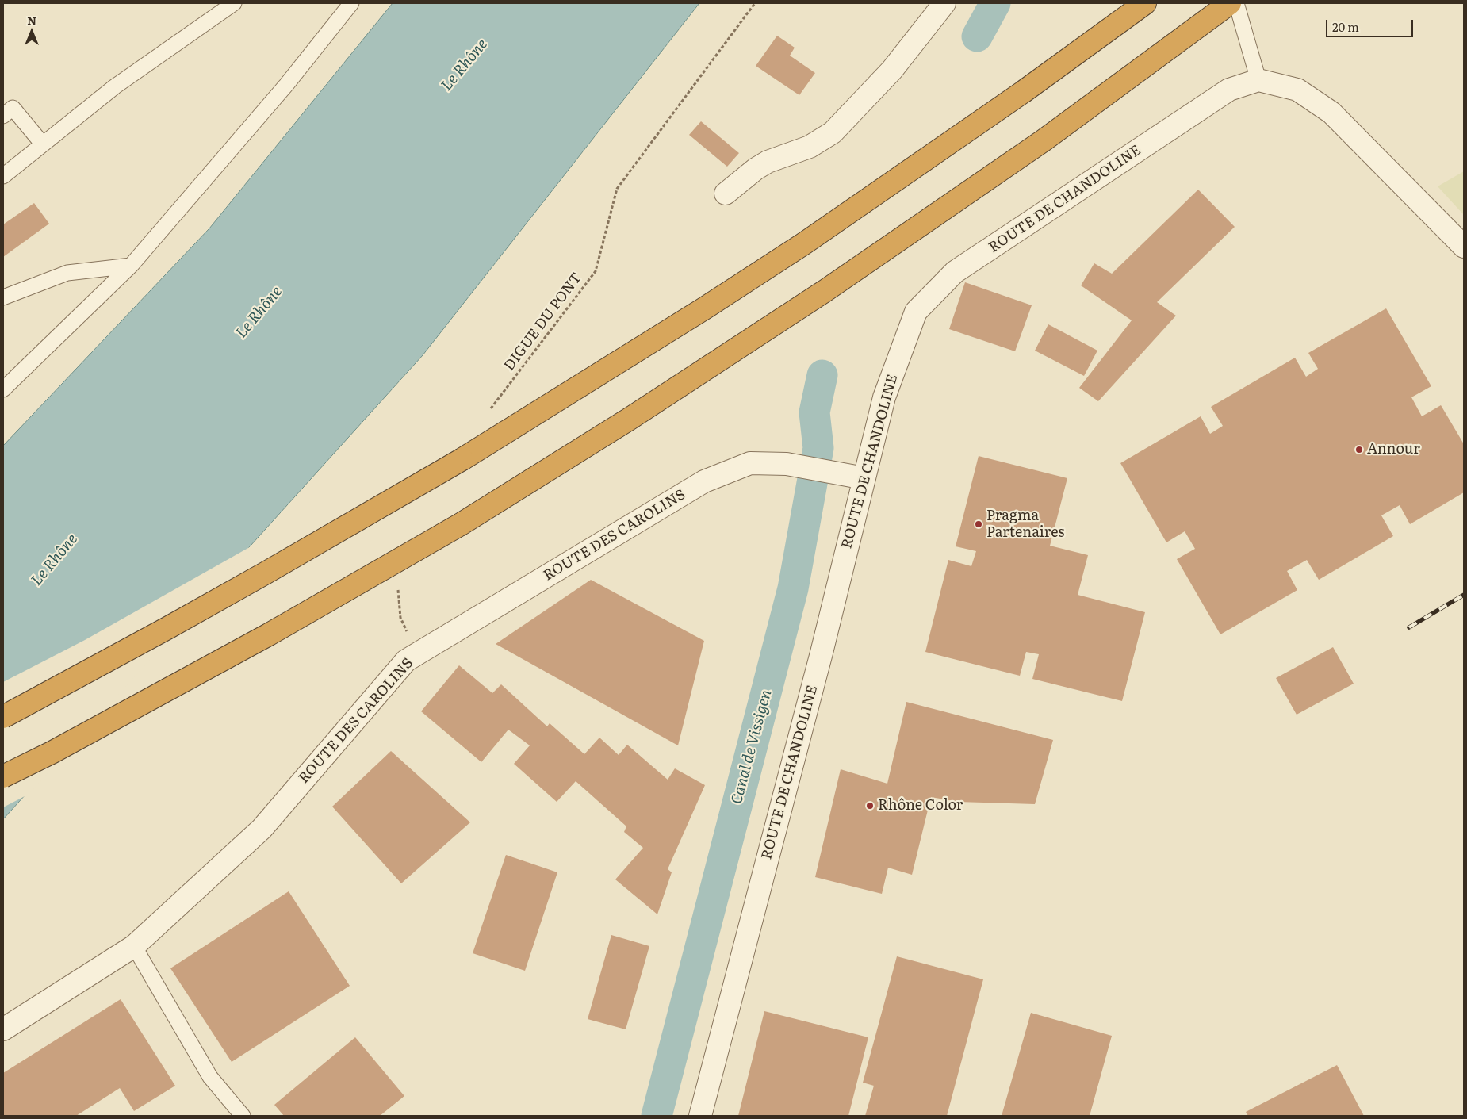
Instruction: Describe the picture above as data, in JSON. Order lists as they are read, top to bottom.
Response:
{
  "streets": {
    "street": ["ROUTE DE CHANDOLINE", "ROUTE DES CAROLINS"],
    "path": ["DIGUE DU PONT"]
  },
  "crossings": [
    ["ROUTE DE CHANDOLINE", "ROUTE DES CAROLINS"]
  ],
  "water": ["Le Rhône", "Canal de Vissigen"],
  "places": ["Annour", "Pragma Partenaires", "Rhône Color"],
  "scale_bar": "20 m",
  "north": "top"
}
